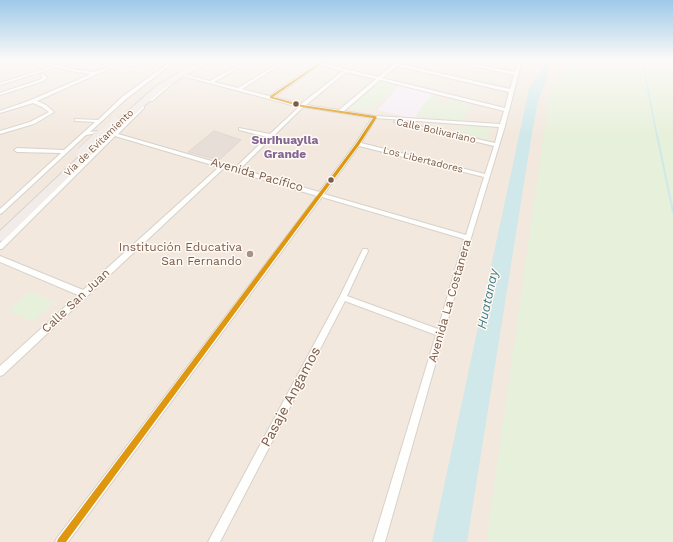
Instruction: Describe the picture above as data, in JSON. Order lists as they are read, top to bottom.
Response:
{
  "streets": {
    "highway": ["Vía de Evitamiento"],
    "street": [
      "Calle Bolivariano",
      "Los Libertadores",
      "Avenida Pacífico",
      "Calle San Juan",
      "Avenida La Costanera",
      "Pasaje Angamos"
    ]
  },
  "crossings": [
    ["Calle Bolivariano", "Avenida La Costanera"],
    ["Los Libertadores", "Avenida La Costanera"],
    ["Avenida Pacífico", "Calle San Juan"],
    ["Avenida Pacífico", "Avenida La Costanera"]
  ],
  "districts": ["Surihuaylla Grande"],
  "water": ["Huatanay"],
  "places": ["Institución Educativa San Fernando"]
}
